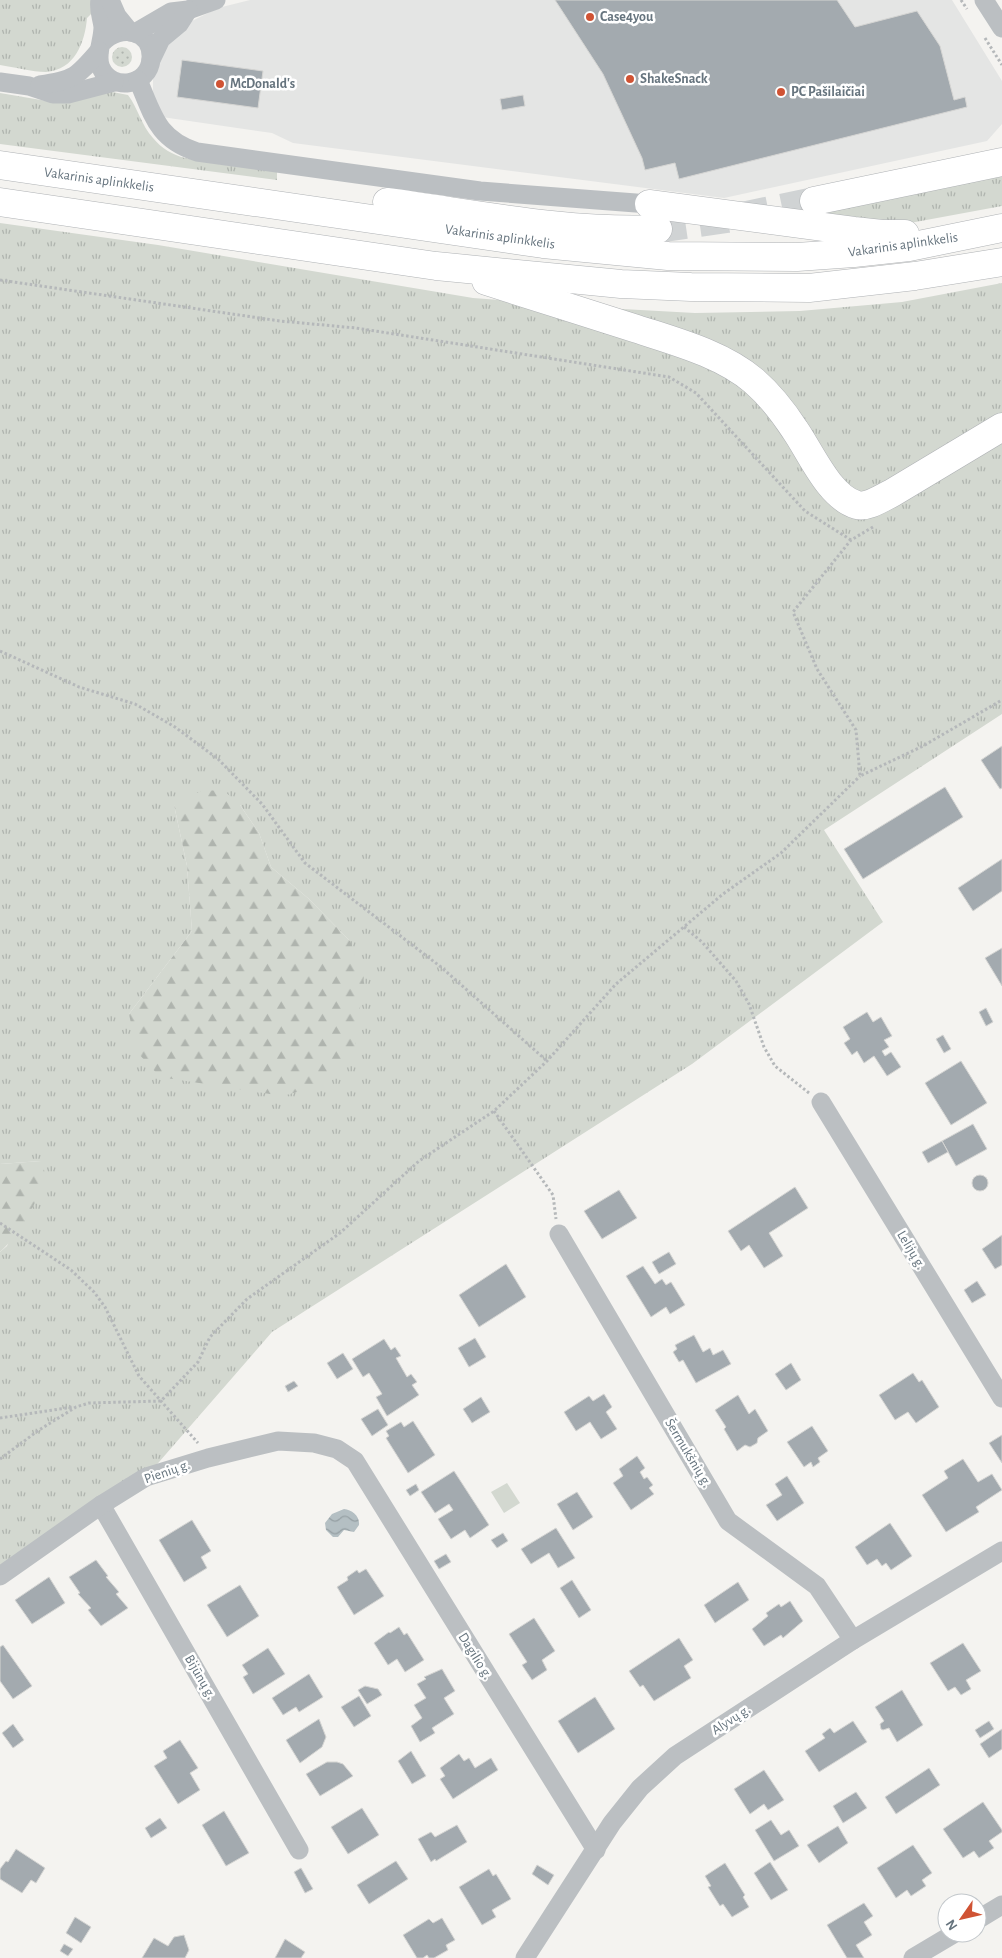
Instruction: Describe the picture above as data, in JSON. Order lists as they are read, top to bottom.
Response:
{
  "streets": {
    "highway": ["Vakarinis aplinkkelis"],
    "street": [
      "Lelijų g.",
      "Šermukšnių g.",
      "Pienių g.",
      "Dagilio g.",
      "Bijūnų g.",
      "Alyvų g."
    ]
  },
  "crossings": [
    ["Šermukšnių g.", "Alyvų g."],
    ["Pienių g.", "Dagilio g."],
    ["Pienių g.", "Bijūnų g."],
    ["Dagilio g.", "Alyvų g."]
  ],
  "places": [
    "Case4you",
    "ShakeSnack",
    "McDonald's",
    "PC Pašilaičiai"
  ],
  "north": "bottom left"
}
